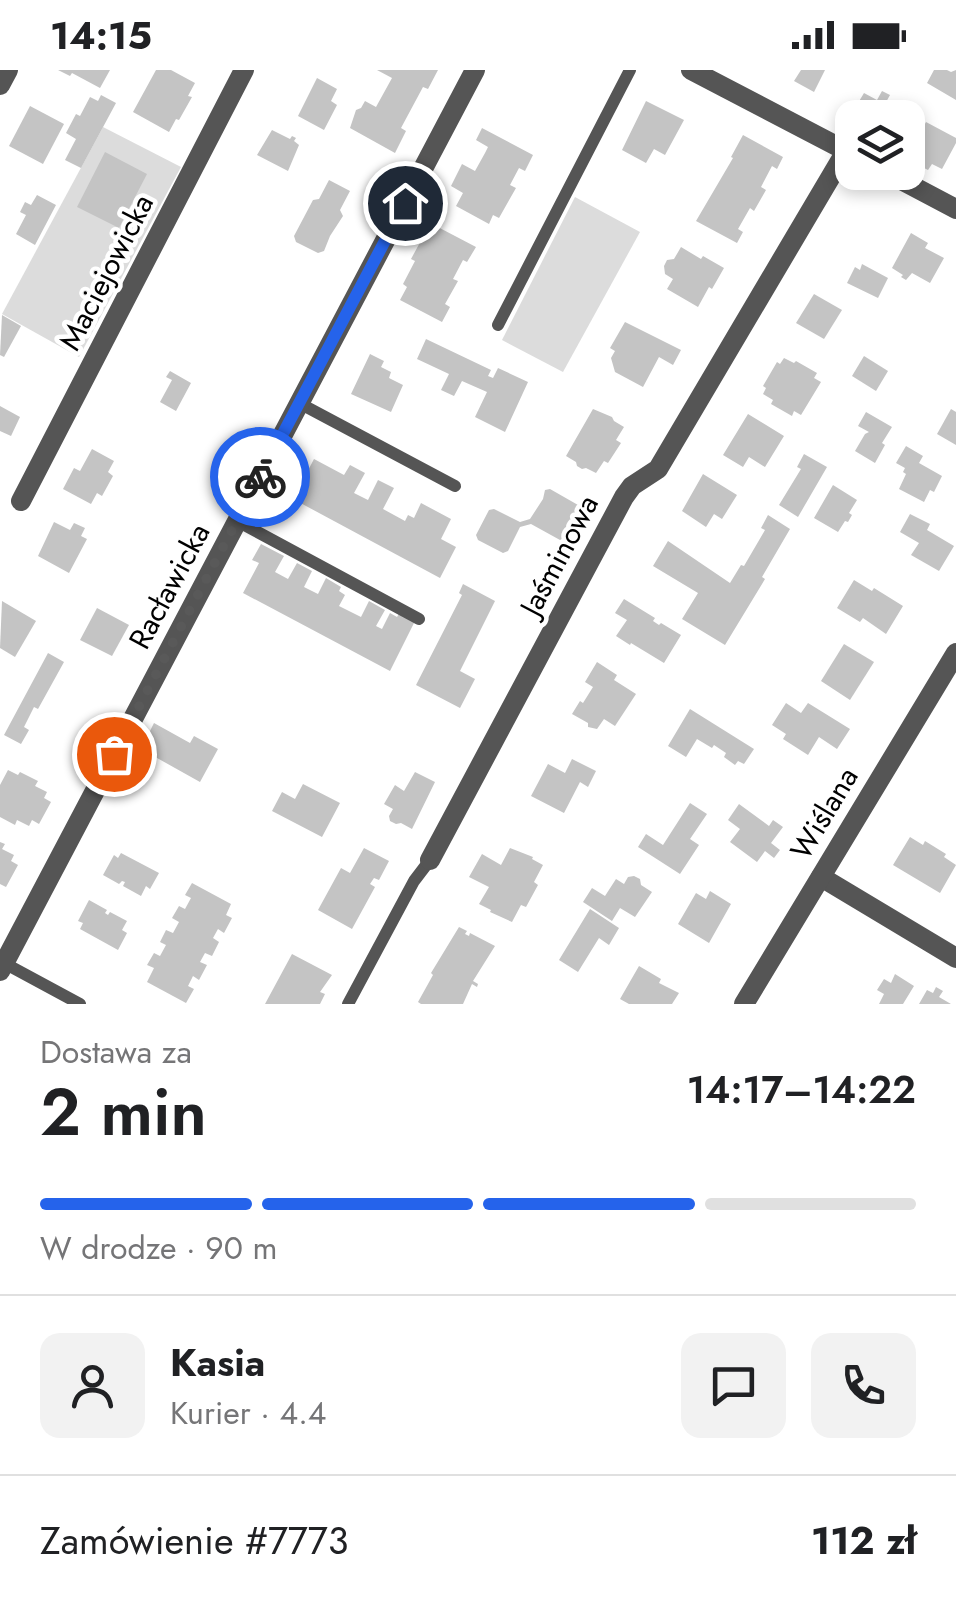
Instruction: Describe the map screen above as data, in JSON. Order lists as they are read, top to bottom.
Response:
{
  "streets": {
    "street": [
      "Maciejowicka",
      "Jaśminowa",
      "Racławicka",
      "Wiślana"
    ]
  },
  "page": {
    "status": "14:15",
    "heading": ["2 min", "Dostawa za", "14:17–14:22"],
    "panel": [
      "Kasia",
      "Kurier · 4.4",
      "Zamówienie #7773",
      "112 zł"
    ],
    "bar": "W drodze · 90 m"
  }
}
